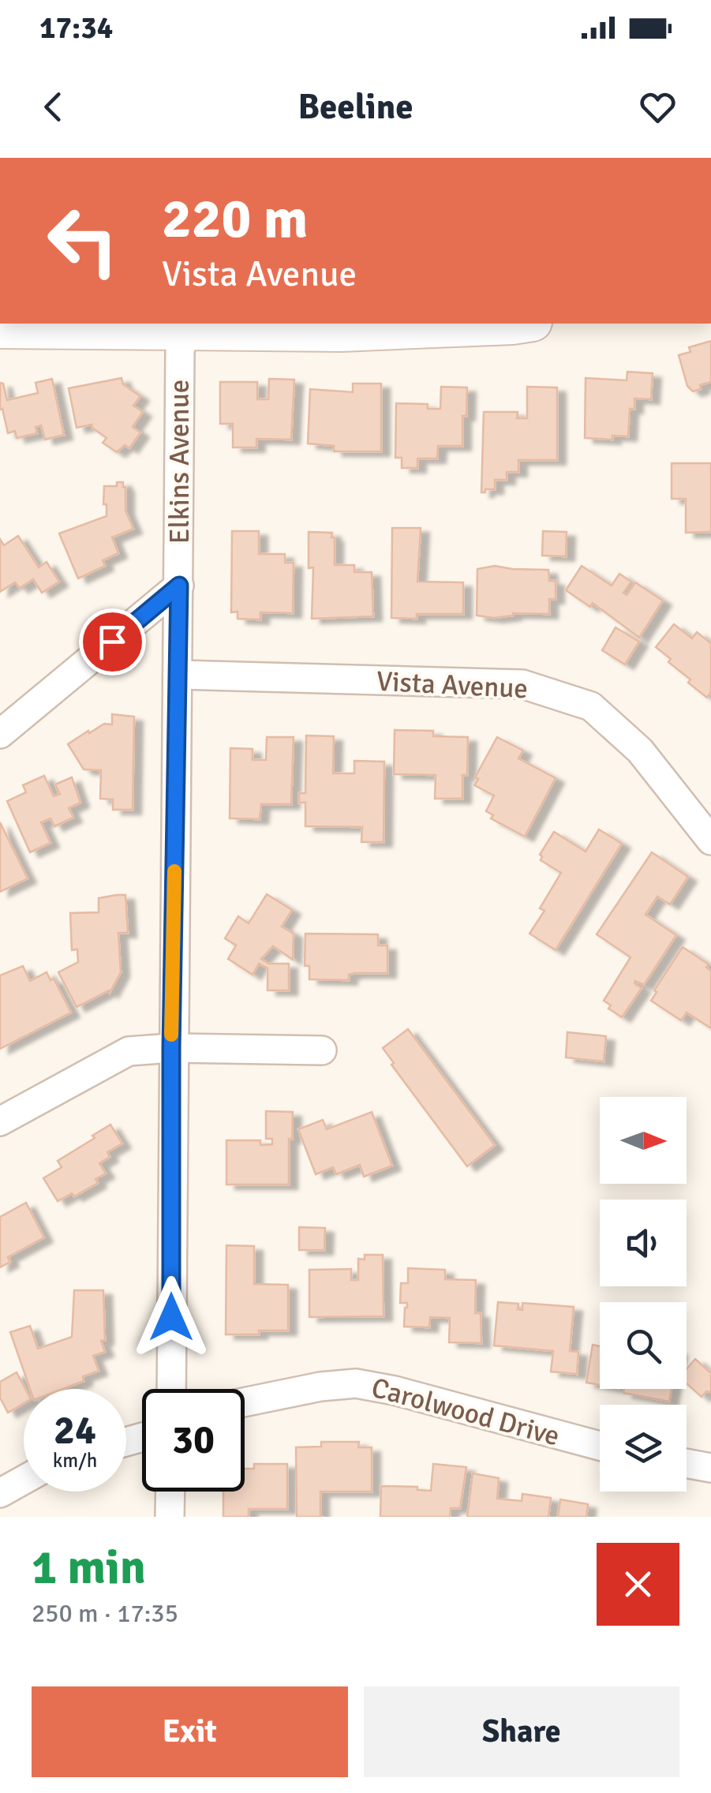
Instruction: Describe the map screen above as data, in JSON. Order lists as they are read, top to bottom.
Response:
{
  "streets": {
    "street": ["Elkins Avenue", "Vista Avenue", "Carolwood Drive"]
  },
  "crossings": [
    ["Elkins Avenue", "Vista Avenue"]
  ],
  "north": "right",
  "page": {
    "status": "17:34",
    "header": "Beeline",
    "turn": ["220 m", "Vista Avenue"],
    "speed": "24 km/h",
    "limit": "30",
    "heading": ["1 min", "250 m · 17:35"],
    "buttons": ["Exit", "Share"]
  }
}
